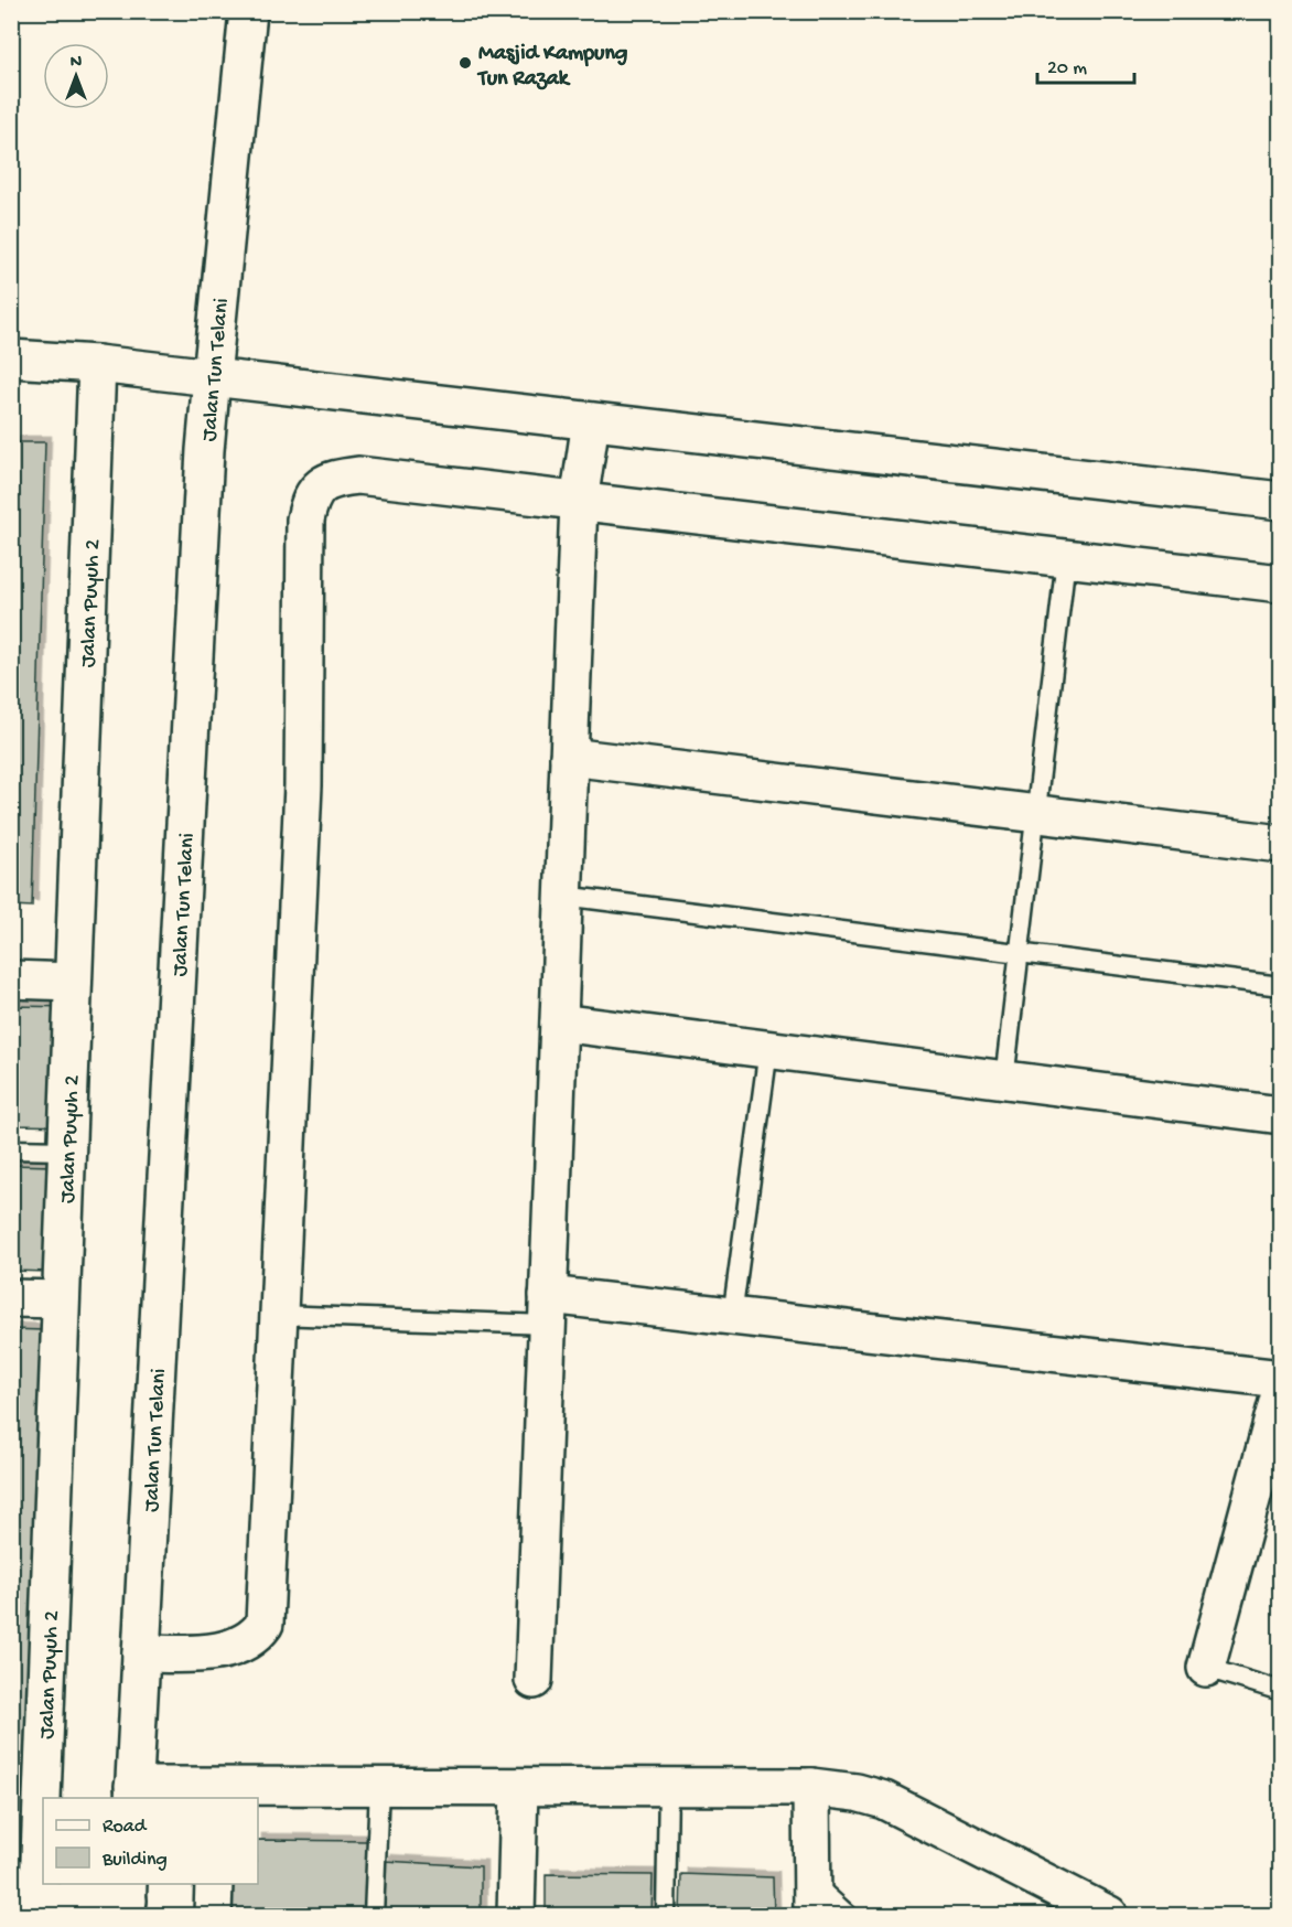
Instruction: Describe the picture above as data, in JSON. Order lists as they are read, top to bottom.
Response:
{
  "streets": {
    "street": ["Jalan Tun Telani", "Jalan Puyuh 2"]
  },
  "places": ["Masjid Kampung Tun Razak"],
  "legend": ["Road", "Building"],
  "scale_bar": "20 m",
  "north": "top"
}
